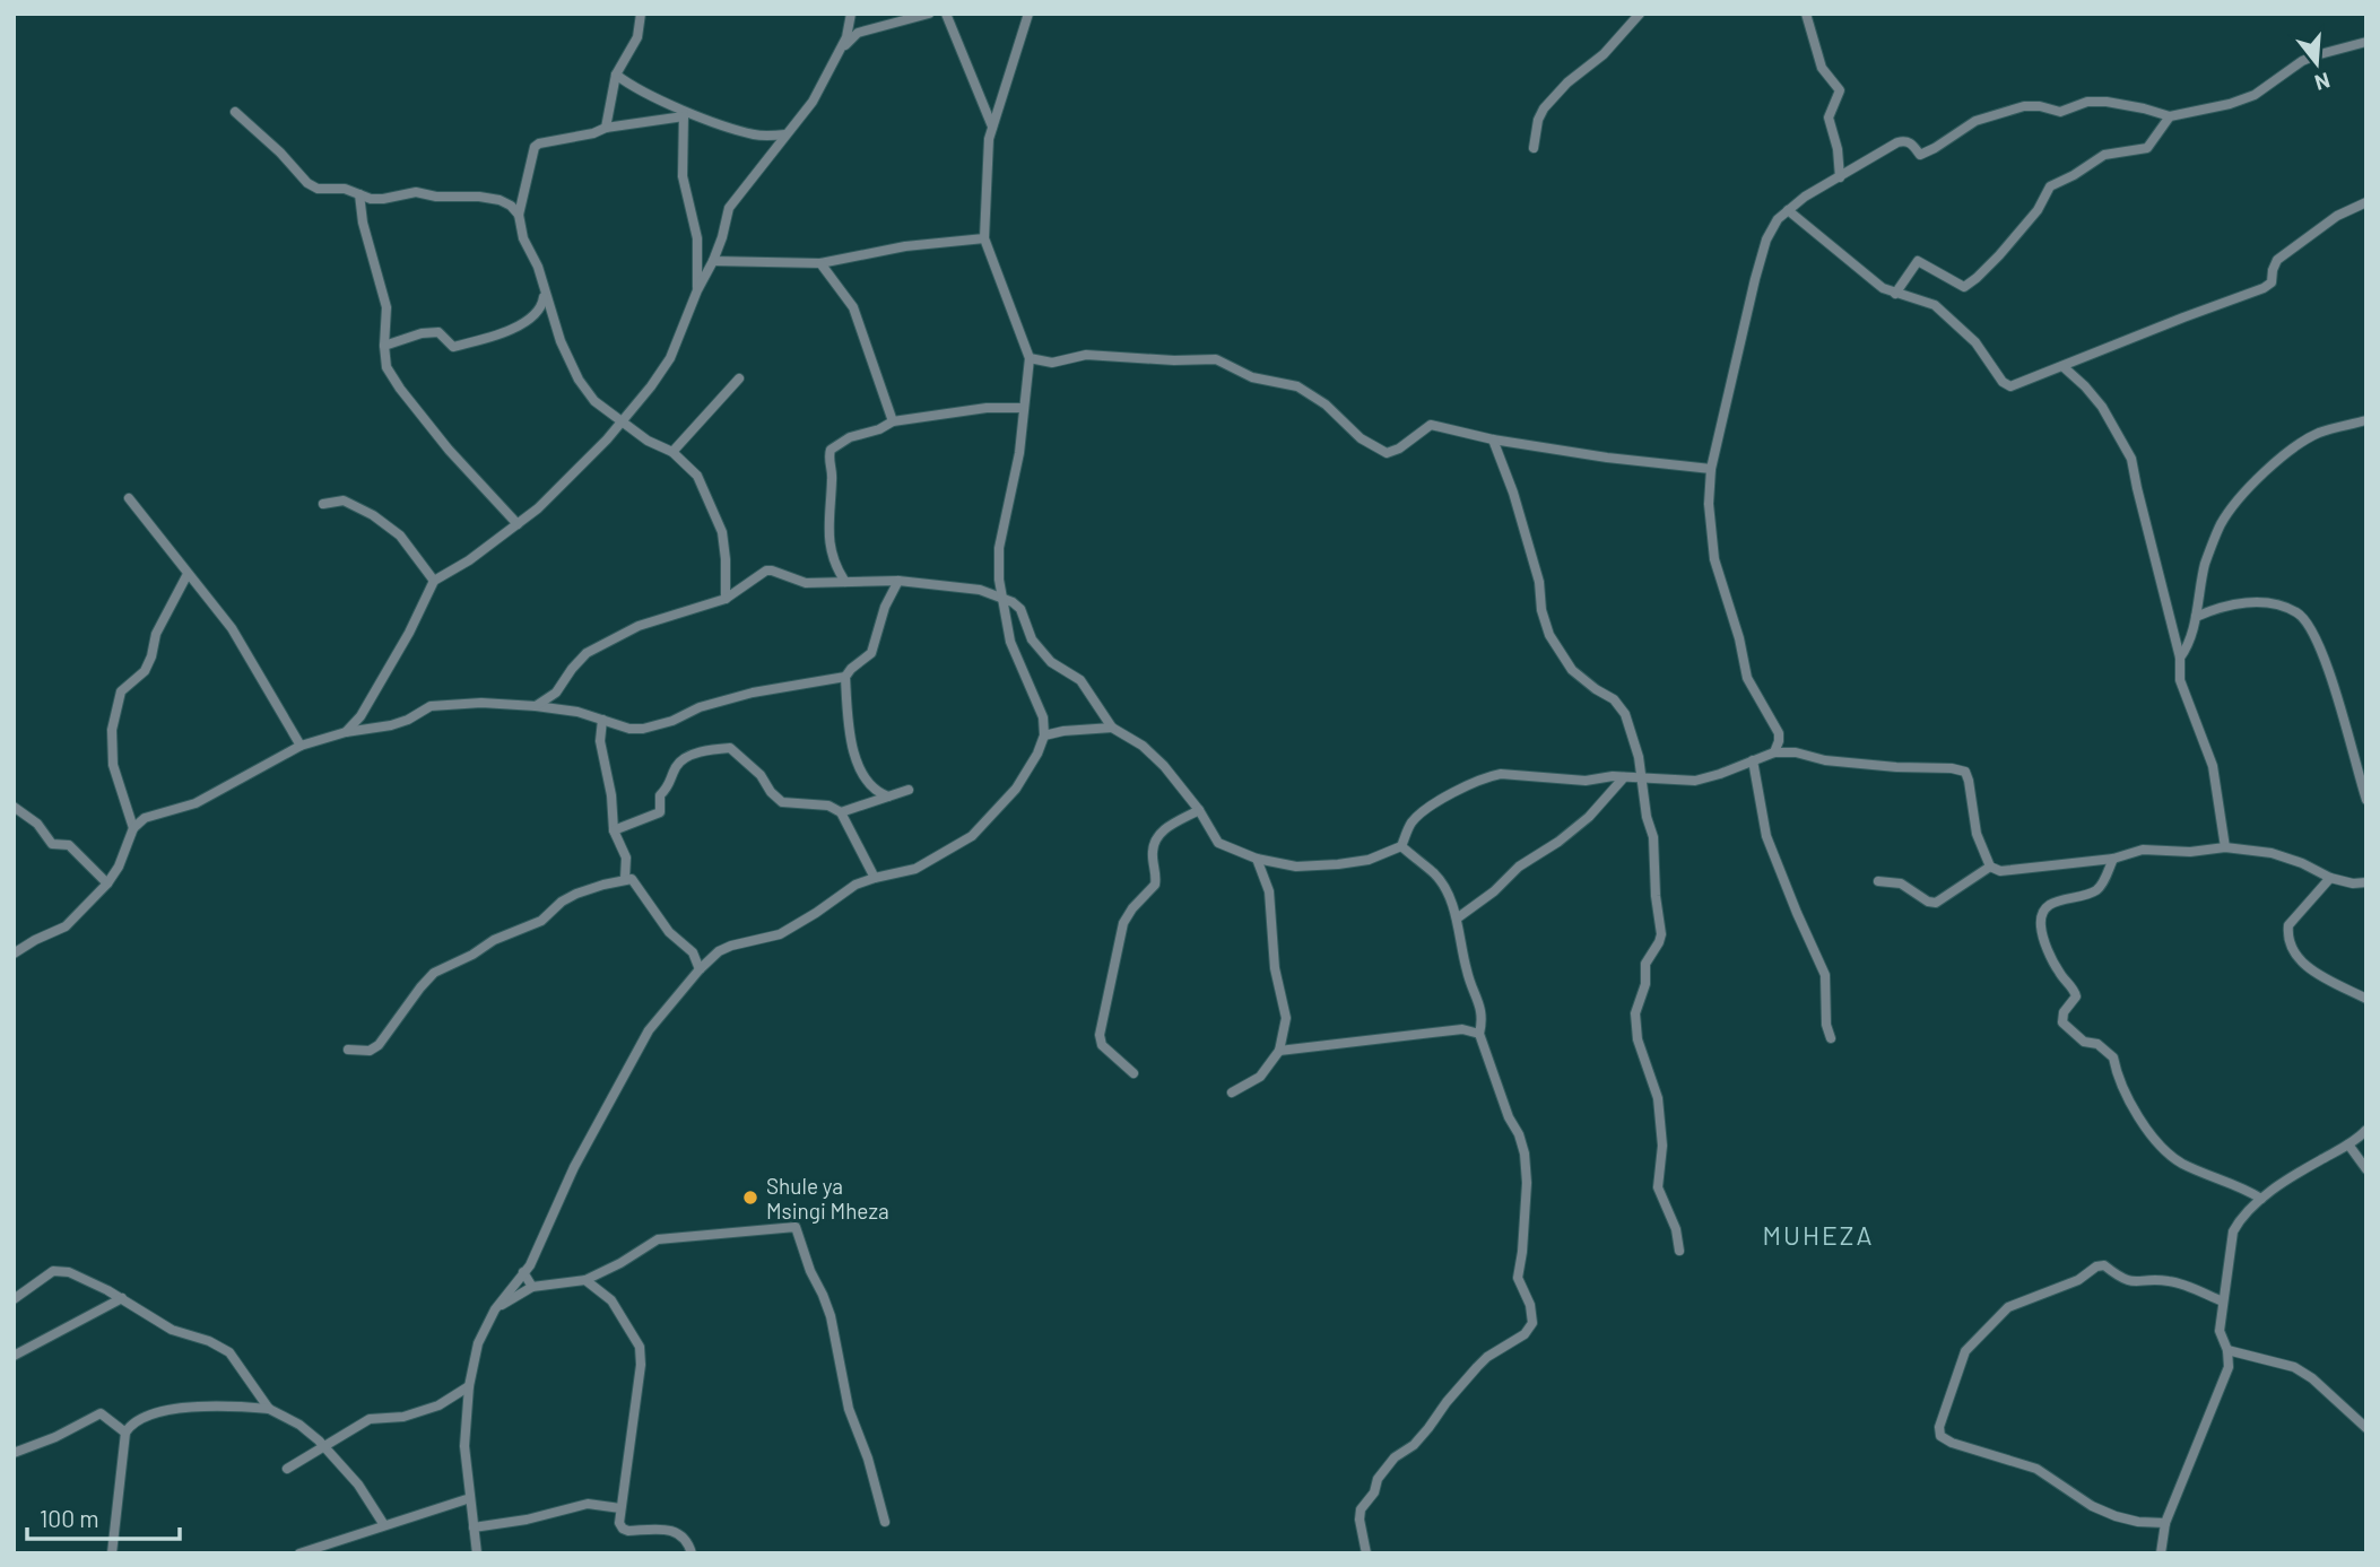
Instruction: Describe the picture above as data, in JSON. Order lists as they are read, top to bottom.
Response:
{
  "districts": ["MUHEZA"],
  "places": ["Shule ya Msingi Mheza"],
  "scale_bar": "100 m",
  "north": "bottom"
}
